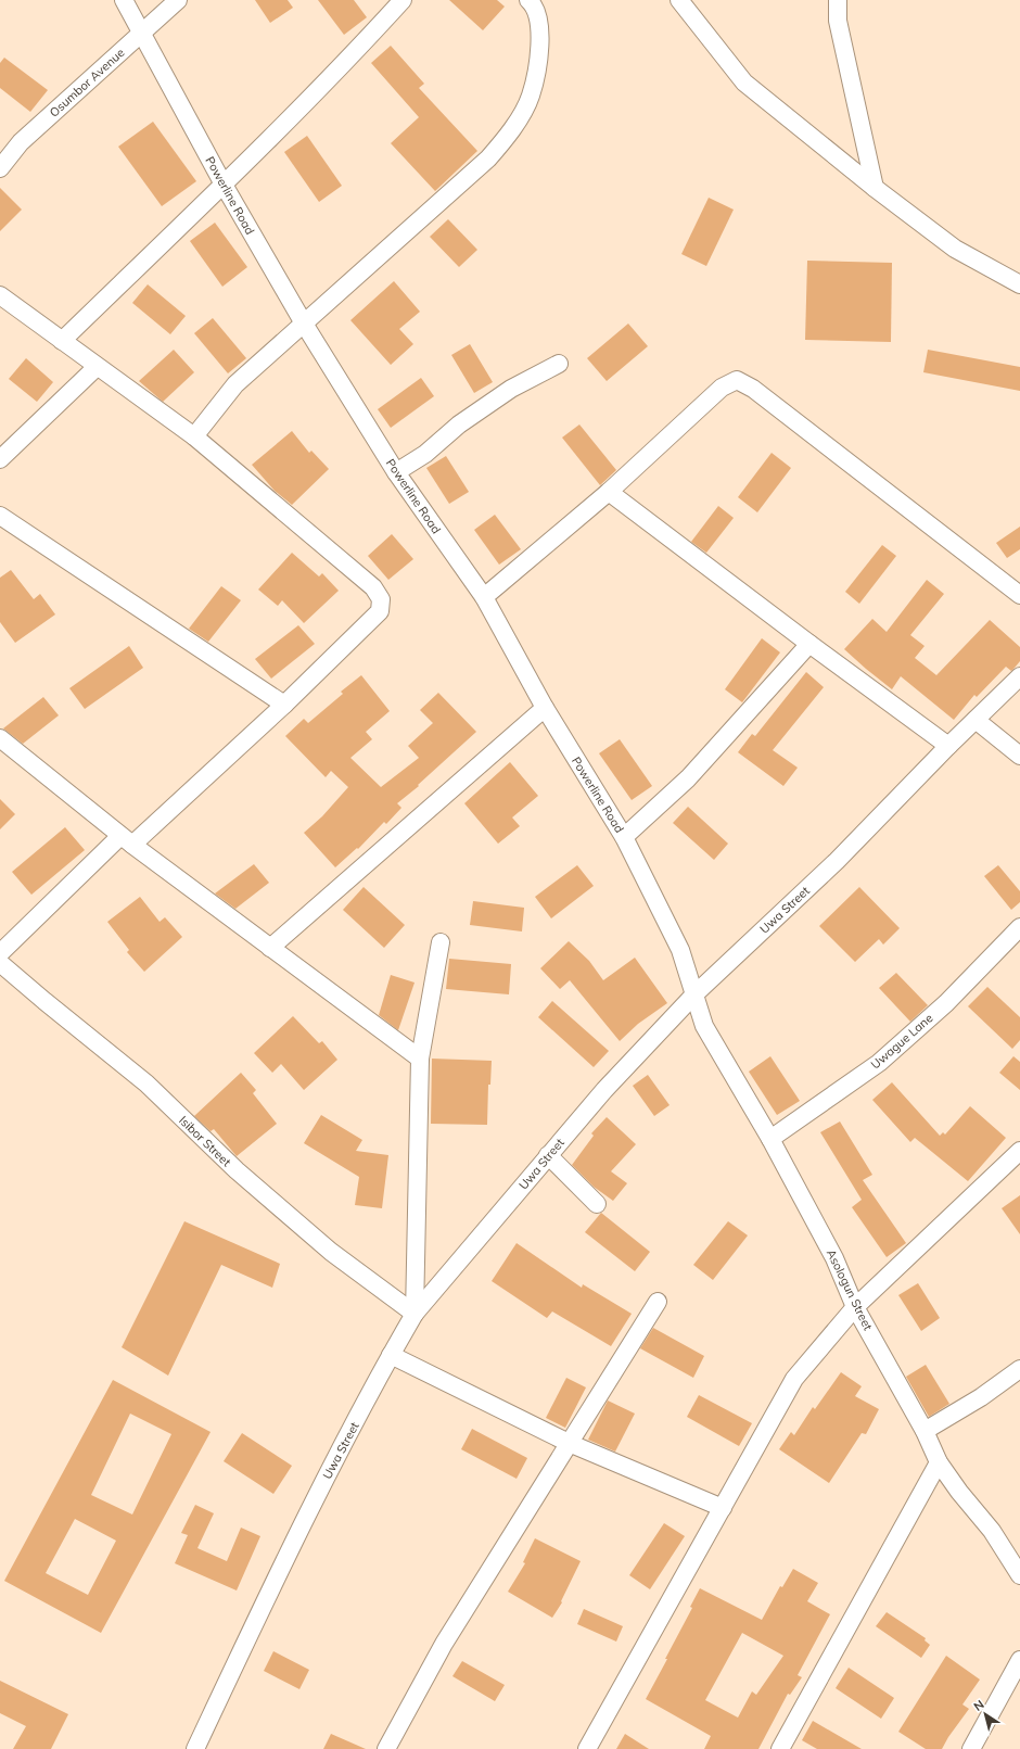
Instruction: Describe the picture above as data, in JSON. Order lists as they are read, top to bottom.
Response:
{
  "streets": {
    "street": [
      "Osumbor Avenue",
      "Powerline Road",
      "Uwa Street",
      "Uwague Lane",
      "Isibor Street",
      "Asologun Street"
    ]
  },
  "crossings": [
    ["Osumbor Avenue", "Powerline Road"],
    ["Powerline Road", "Uwa Street"],
    ["Powerline Road", "Asologun Street"],
    ["Uwa Street", "Isibor Street"],
    ["Uwa Street", "Asologun Street"],
    ["Uwague Lane", "Asologun Street"]
  ],
  "north": "top left"
}
